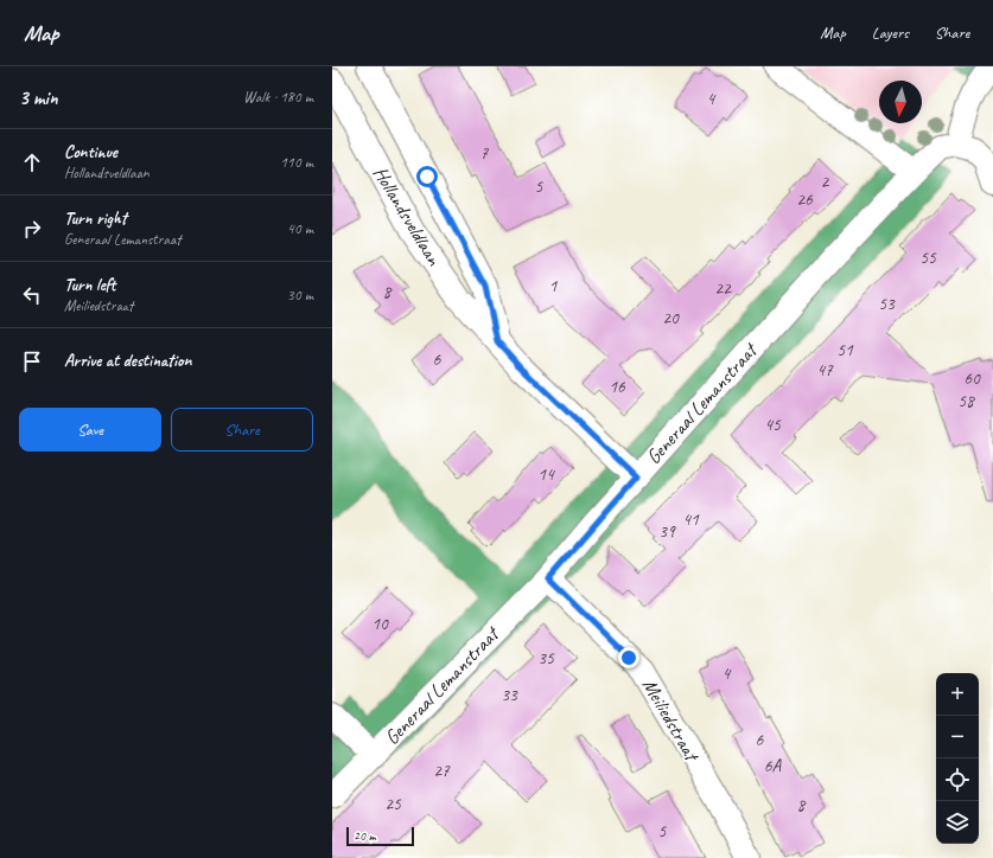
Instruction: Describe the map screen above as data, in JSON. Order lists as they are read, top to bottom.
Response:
{
  "streets": {
    "street": ["Hollandsveldlaan", "Generaal Lemanstraat", "Meiliedstraat"]
  },
  "crossings": [
    ["Hollandsveldlaan", "Generaal Lemanstraat"],
    ["Generaal Lemanstraat", "Meiliedstraat"]
  ],
  "house_numbers": [
    "4",
    "7",
    "2",
    "5",
    "26",
    "55",
    "1",
    "22",
    "8",
    "53",
    "20",
    "51",
    "6",
    "47",
    "60",
    "16",
    "58",
    "45",
    "14",
    "41",
    "39",
    "10",
    "35",
    "4",
    "33",
    "6",
    "6A",
    "27",
    "25",
    "8",
    "5"
  ],
  "scale_bar": "20 m",
  "north": "bottom",
  "page": {
    "header": "Map",
    "nav": ["Map", "Layers", "Share"],
    "heading": ["3 min", "Walk · 180 m"],
    "list": [
      ["Continue", "Hollandsveldlaan", "110 m"],
      ["Turn right", "Generaal Lemanstraat", "40 m"],
      ["Turn left", "Meiliedstraat", "30 m"],
      "Arrive at destination"
    ],
    "buttons": ["Save", "Share"],
    "map_buttons": ["+", "−"],
    "scale": "20 m"
  }
}
